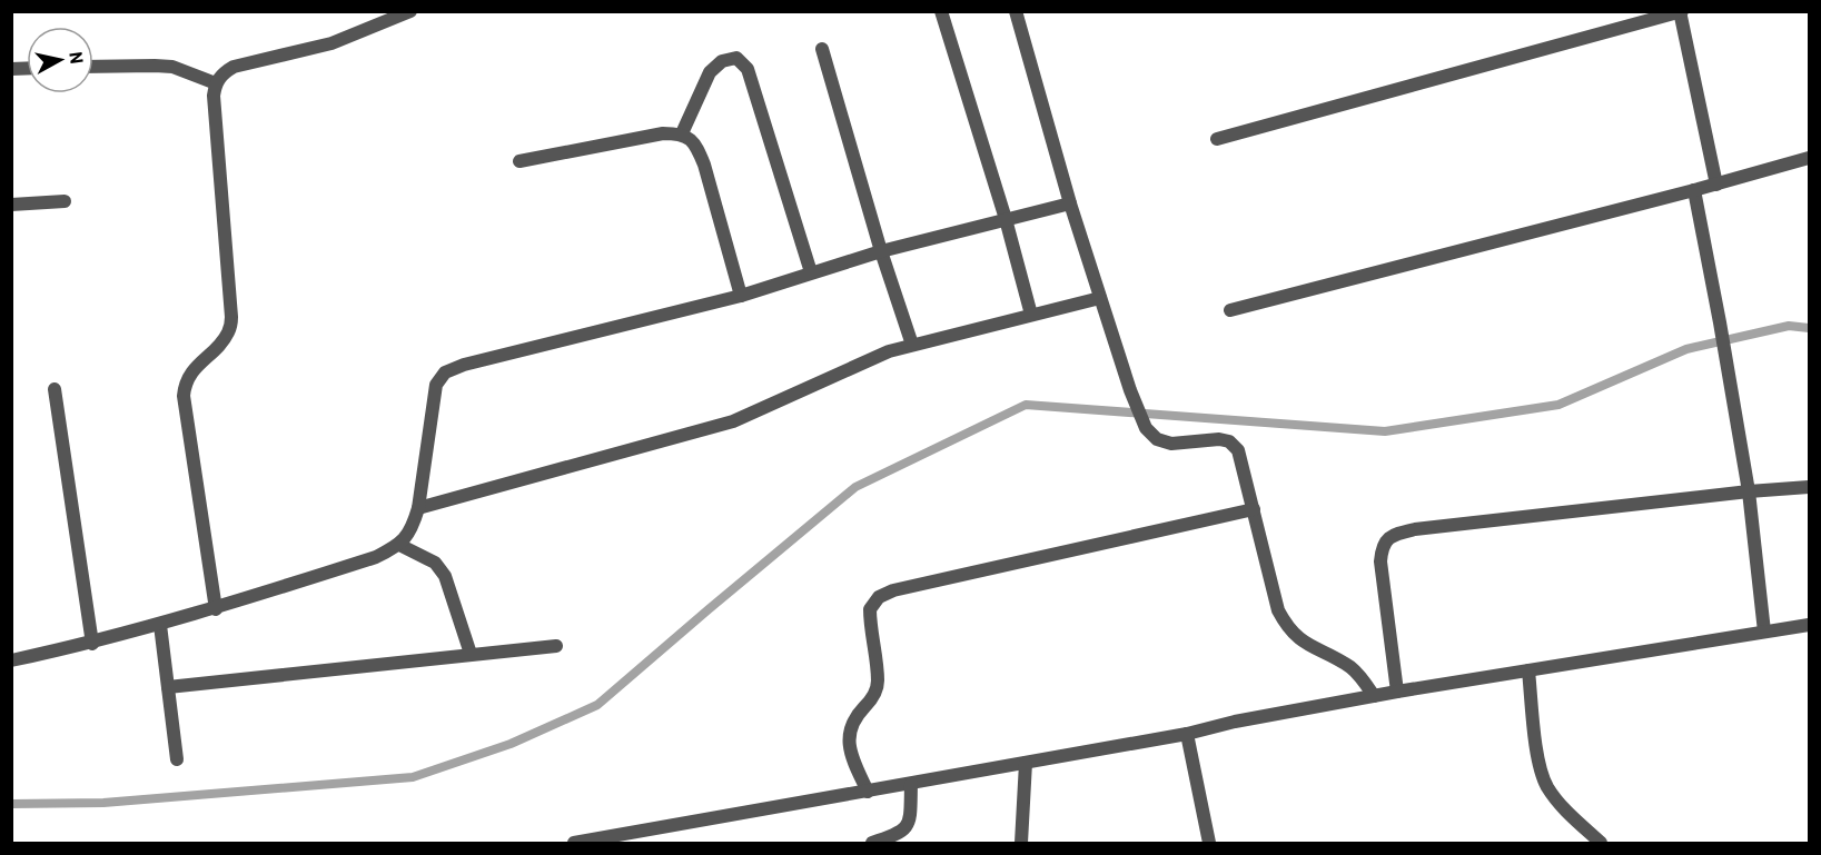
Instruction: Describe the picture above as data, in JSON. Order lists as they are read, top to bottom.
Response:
{
  "north": "right"
}
